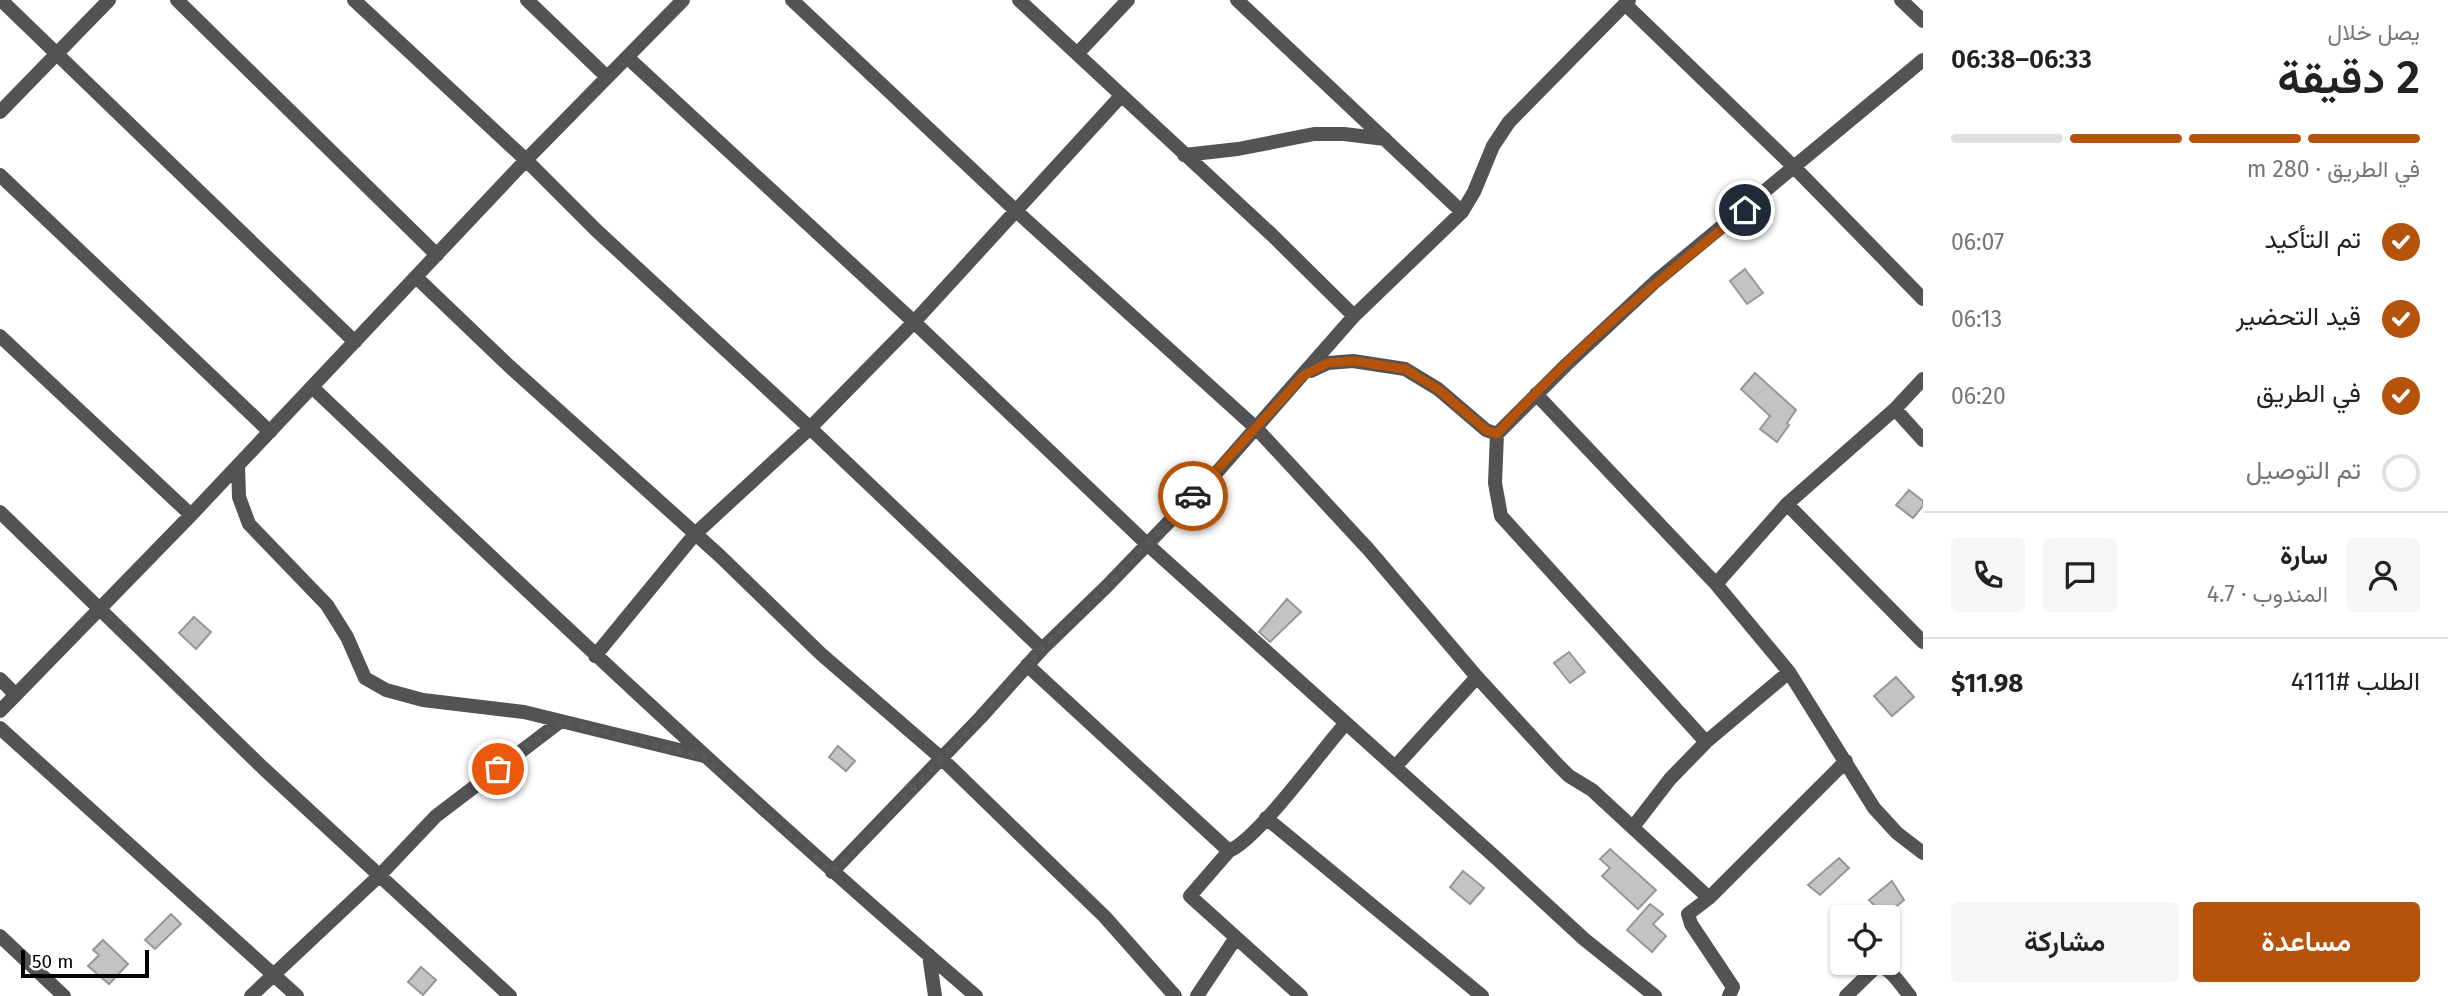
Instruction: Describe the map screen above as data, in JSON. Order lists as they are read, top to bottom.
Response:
{
  "scale_bar": "50 m",
  "page": {
    "heading": ["2 دقيقة", "يصل خلال", "06:33–06:38"],
    "panel": [
      "سارة",
      "المندوب · 4.7",
      "الطلب #4111",
      "$11.98"
    ],
    "bar": "في الطريق · 280 m",
    "list": [
      ["تم التأكيد", "06:07"],
      ["قيد التحضير", "06:13"],
      ["في الطريق", "06:20"],
      "تم التوصيل"
    ],
    "buttons": ["مساعدة", "مشاركة"],
    "scale": "50 m"
  }
}
